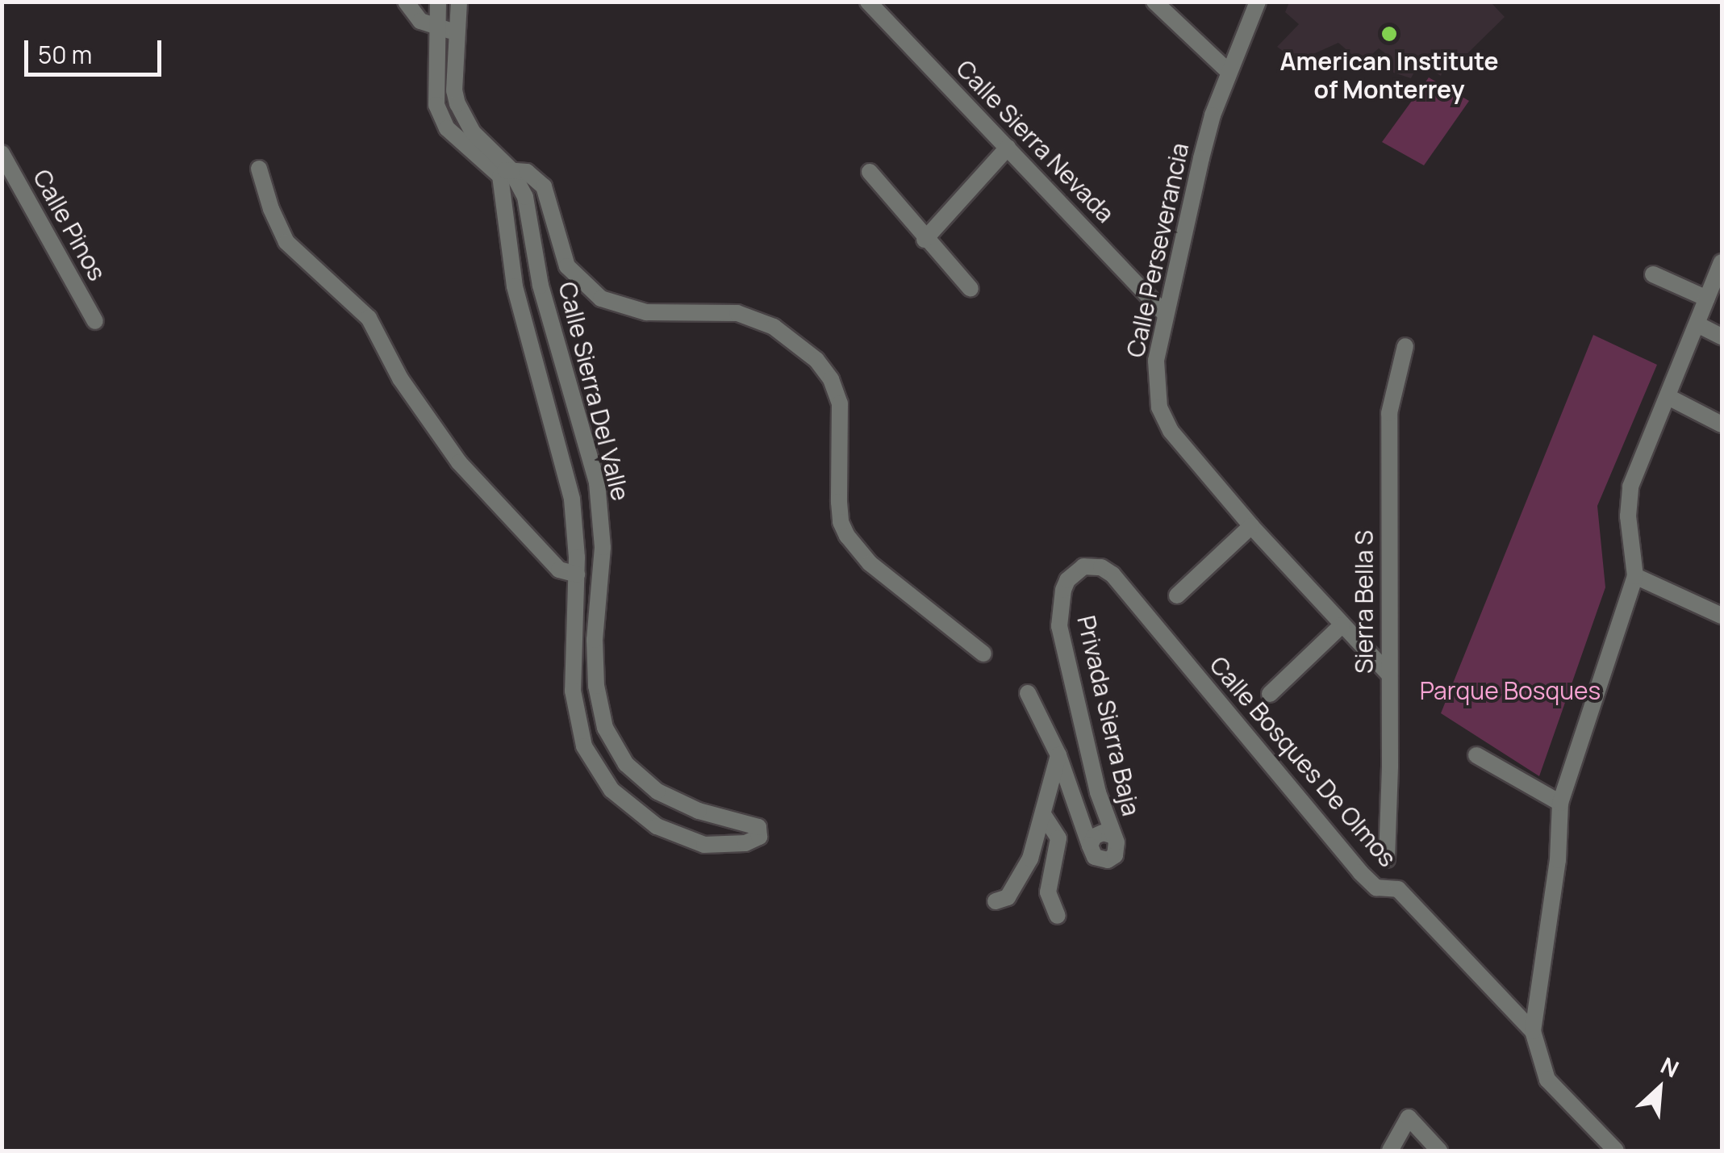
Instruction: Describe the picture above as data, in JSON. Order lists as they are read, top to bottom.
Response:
{
  "streets": {
    "street": [
      "Calle Sierra Nevada",
      "Calle Pinos",
      "Calle Perseverancia",
      "Calle Sierra Del Valle",
      "Sierra Bella S",
      "Privada Sierra Baja",
      "Calle Bosques De Olmos"
    ]
  },
  "crossings": [
    ["Calle Sierra Nevada", "Calle Perseverancia"],
    ["Calle Perseverancia", "Sierra Bella S"],
    ["Privada Sierra Baja", "Calle Bosques De Olmos"]
  ],
  "parks": ["Parque Bosques"],
  "places": ["American Institute of Monterrey"],
  "scale_bar": "50 m",
  "north": "top right"
}
